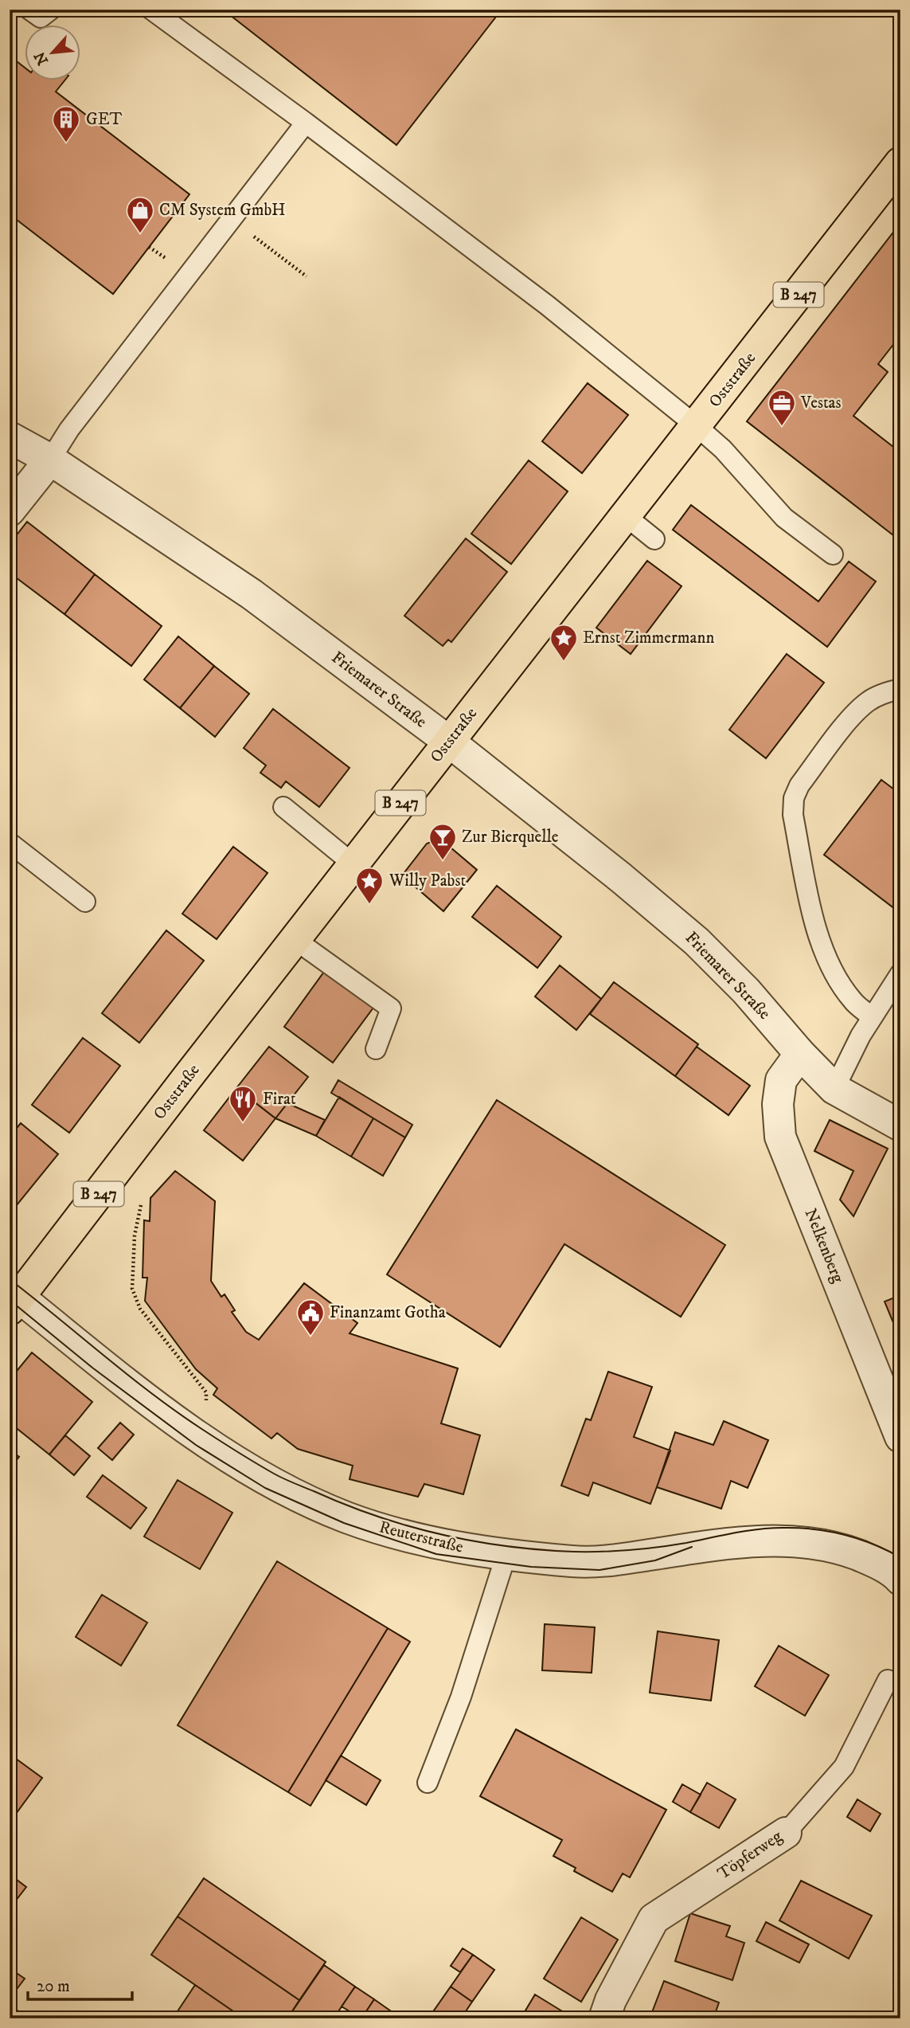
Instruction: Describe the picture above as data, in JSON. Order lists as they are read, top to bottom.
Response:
{
  "streets": {
    "main road": ["B 247", "Oststraße"],
    "street": [
      "Friemarer Straße",
      "Nelkenberg",
      "Reuterstraße",
      "Töpferweg"
    ]
  },
  "crossings": [
    ["Oststraße", "Friemarer Straße"],
    ["Oststraße", "Reuterstraße"],
    ["Friemarer Straße", "Nelkenberg"]
  ],
  "places": {
    "building": ["GET"],
    "shop": ["CM System GmbH"],
    "office": ["Vestas"],
    "place": ["Ernst Zimmermann", "Willy Pabst"],
    "bar": ["Zur Bierquelle"],
    "restaurant": ["Firat"],
    "public building": ["Finanzamt Gotha"]
  },
  "scale_bar": "20 m",
  "north": "bottom left"
}
